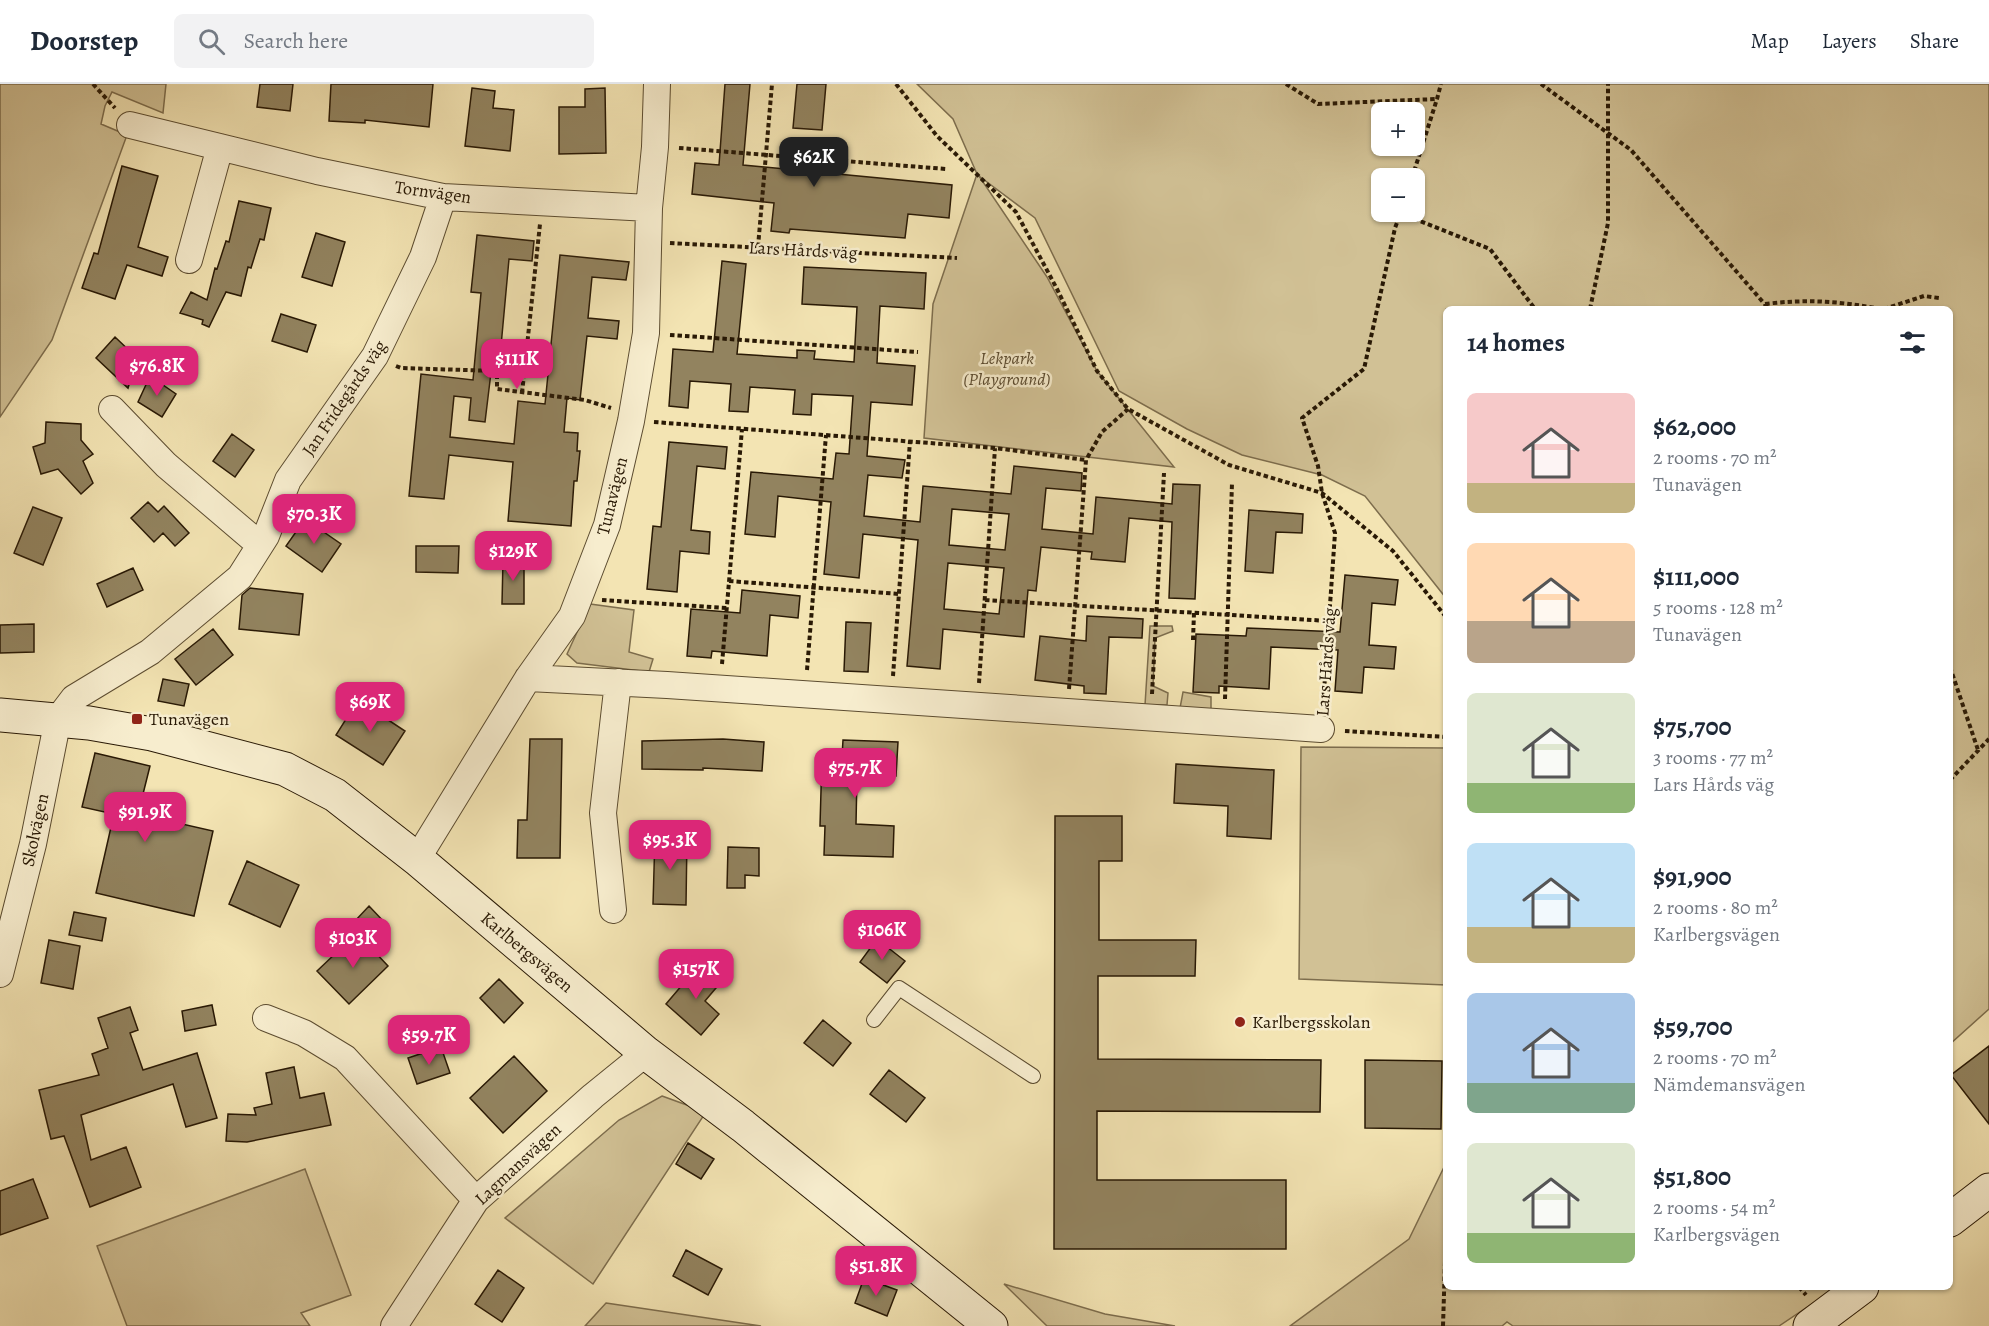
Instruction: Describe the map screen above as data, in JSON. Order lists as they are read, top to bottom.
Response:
{
  "streets": {
    "street": [
      "Tornvägen",
      "Lars Hårds väg",
      "Jan Fridegårds väg",
      "Tunavägen",
      "Skolvägen",
      "Karlbergsvägen",
      "Lagmansvägen"
    ]
  },
  "crossings": [
    ["Tornvägen", "Jan Fridegårds väg"],
    ["Tornvägen", "Tunavägen"],
    ["Lars Hårds väg", "Tunavägen"],
    ["Jan Fridegårds väg", "Skolvägen"],
    ["Jan Fridegårds väg", "Karlbergsvägen"],
    ["Tunavägen", "Karlbergsvägen"],
    ["Skolvägen", "Karlbergsvägen"],
    ["Karlbergsvägen", "Lagmansvägen"]
  ],
  "parks": ["Lekpark (Playground)"],
  "places": {
    "transit": ["Tunavägen"],
    "other": ["Karlbergsskolan"]
  },
  "page": {
    "header": "Doorstep",
    "search": "Search here",
    "nav": ["Map", "Layers", "Share"],
    "map_buttons": ["+", "−"],
    "price": [
      "$62K",
      "$111K",
      "$76.8K",
      "$70.3K",
      "$129K",
      "$69K",
      "$75.7K",
      "$91.9K",
      "$95.3K",
      "$106K",
      "$103K",
      "$157K",
      "$59.7K",
      "$51.8K"
    ],
    "heading": "14 homes",
    "list": [
      {
        "name": "$62,000",
        "note": "2 rooms · 70 m² · Tunavägen"
      },
      {
        "name": "$111,000",
        "note": "5 rooms · 128 m² · Tunavägen"
      },
      {
        "name": "$75,700",
        "note": "3 rooms · 77 m² · Lars Hårds väg"
      },
      {
        "name": "$91,900",
        "note": "2 rooms · 80 m² · Karlbergsvägen"
      },
      {
        "name": "$59,700",
        "note": "2 rooms · 70 m² · Nämdemansvägen"
      },
      {
        "name": "$51,800",
        "note": "2 rooms · 54 m² · Karlbergsvägen"
      }
    ]
  }
}
